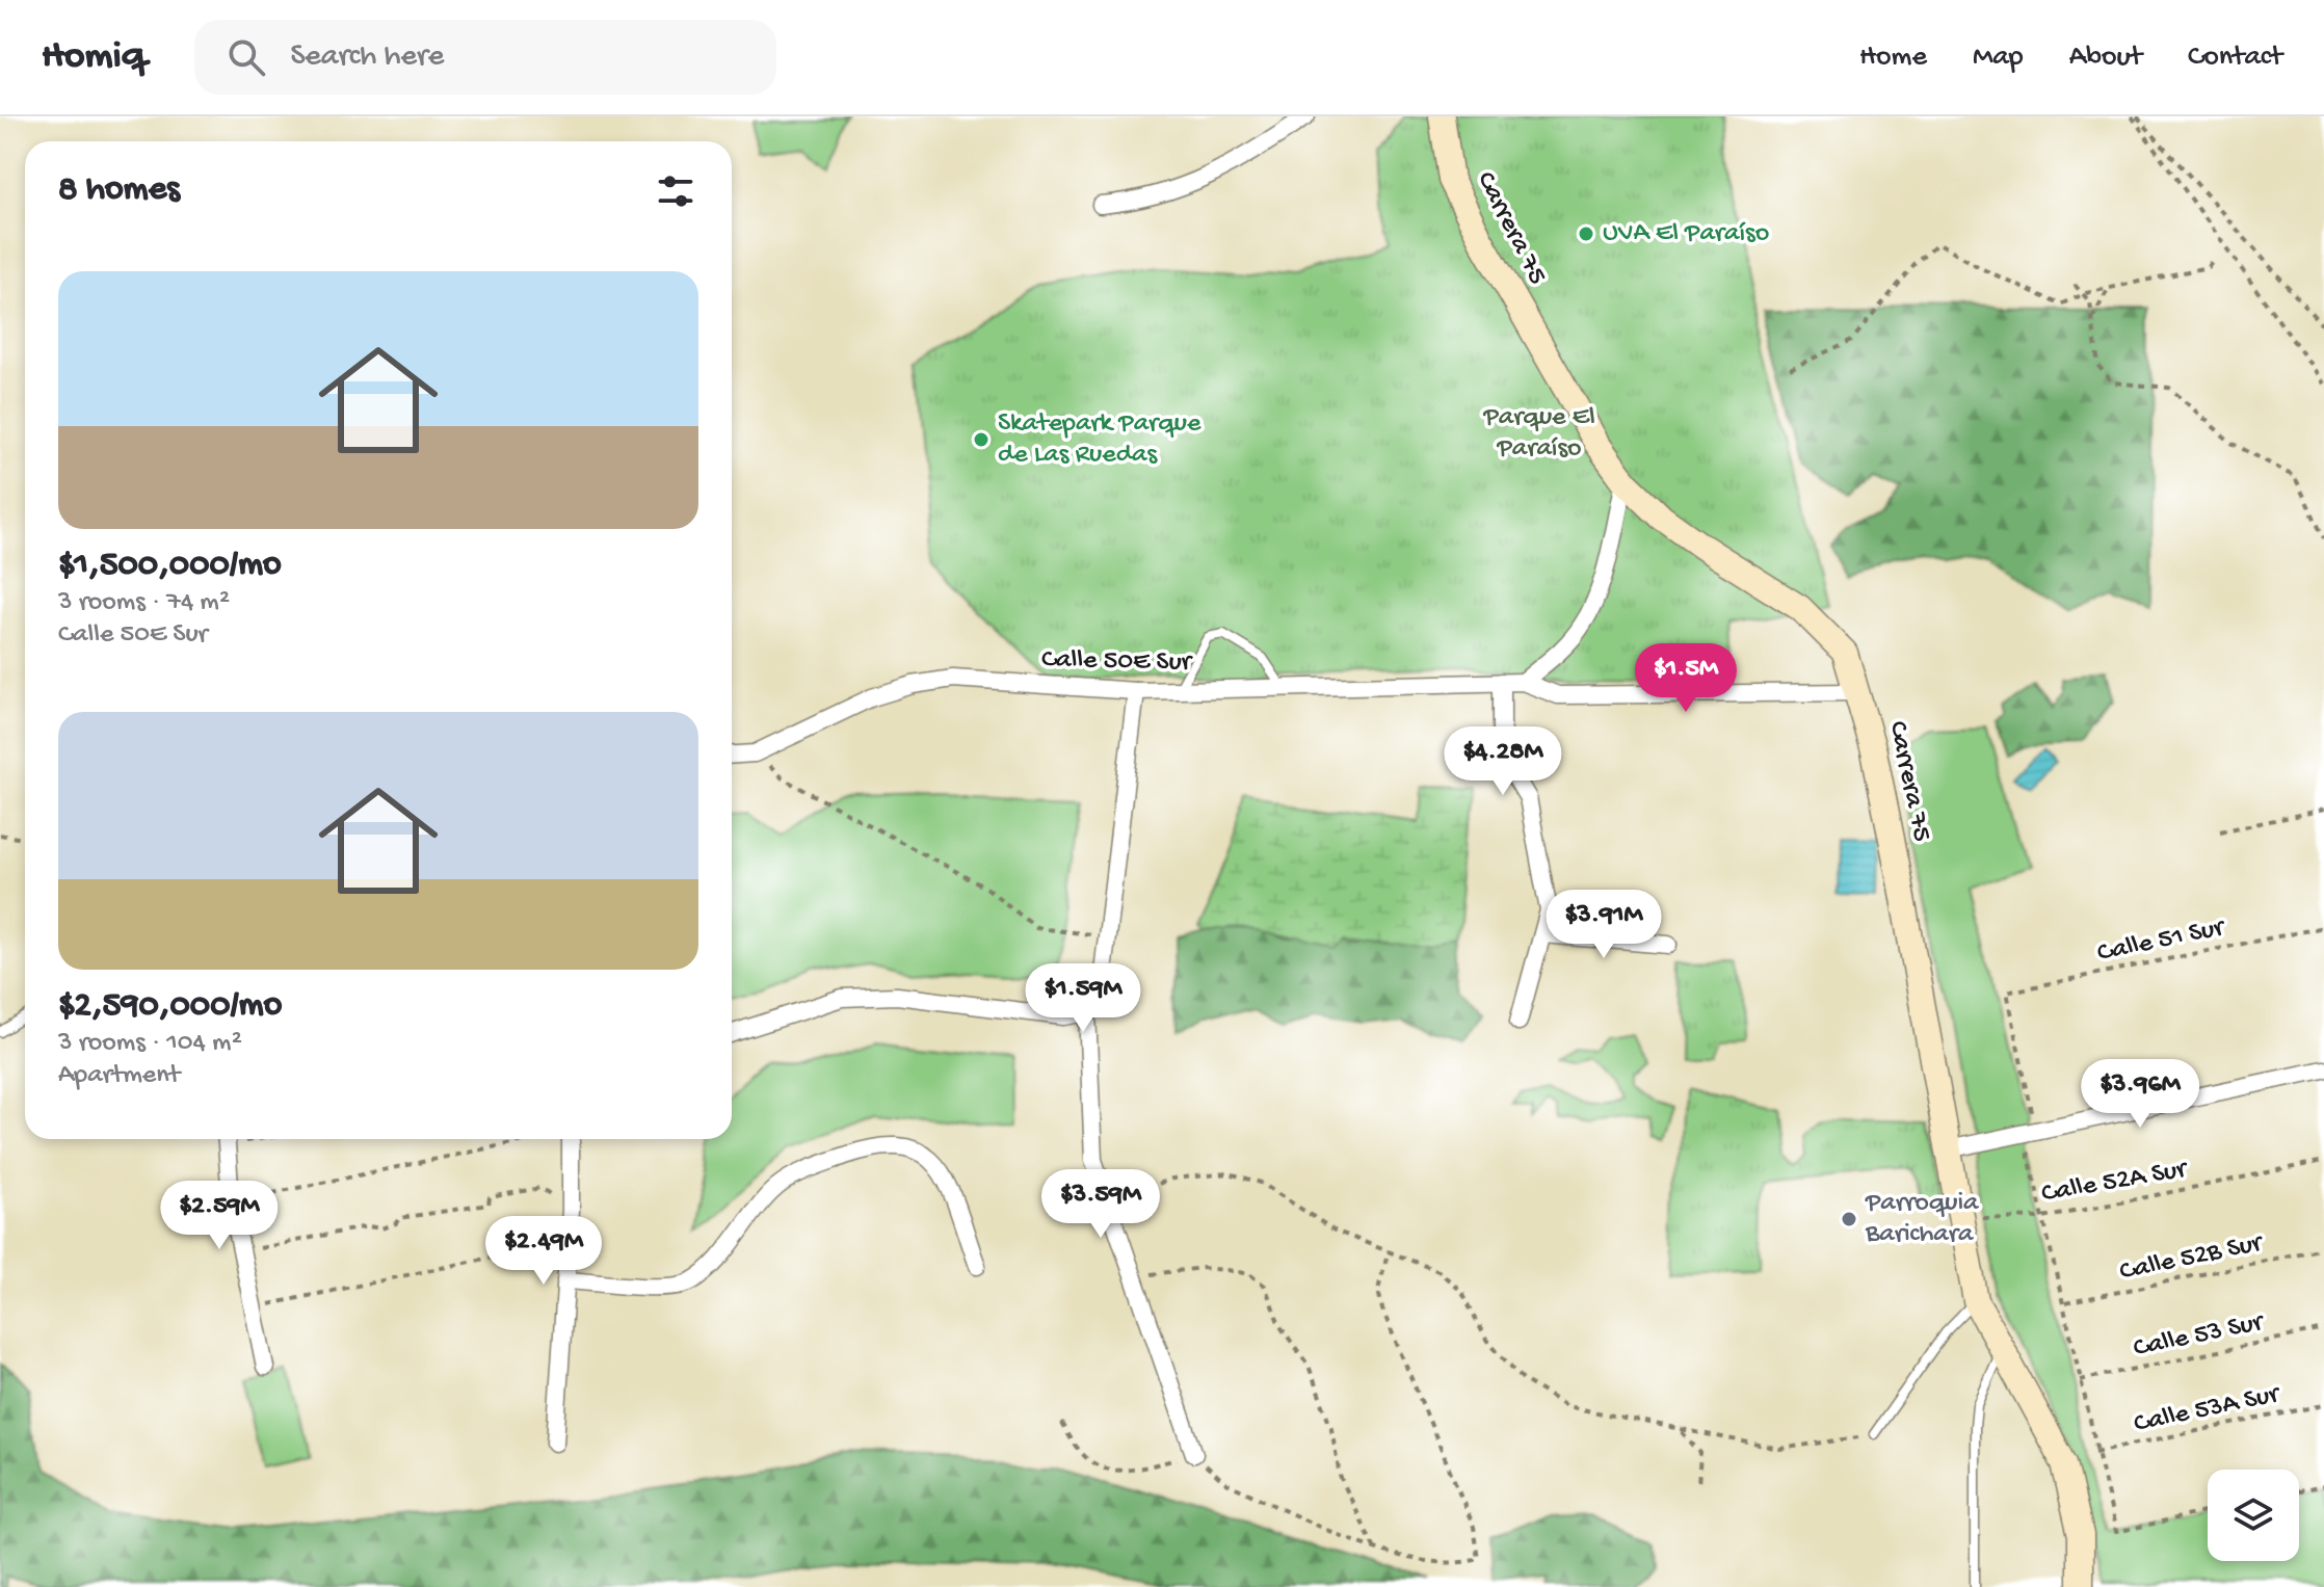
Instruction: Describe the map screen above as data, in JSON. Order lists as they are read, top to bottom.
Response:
{
  "streets": {
    "street": ["Carrera 75", "Calle 50E Sur"],
    "path": [
      "Calle 51 Sur",
      "Calle 52A Sur",
      "Calle 52B Sur",
      "Calle 53 Sur",
      "Calle 53A Sur"
    ]
  },
  "crossings": [
    ["Carrera 75", "Calle 50E Sur"],
    ["Carrera 75", "Calle 52A Sur"]
  ],
  "parks": ["Parque El Paraíso"],
  "places": ["UVA El Paraíso", "Skatepark Parque de Las Ruedas", "Parroquia Barichara"],
  "page": {
    "header": "Homiq",
    "search": "Search here",
    "nav": [
      "Home",
      "Map",
      "About",
      "Contact"
    ],
    "heading": "8 homes",
    "list": [
      {
        "name": "$1,500,000/mo",
        "note": "3 rooms · 74 m² · Calle 50E Sur"
      },
      {
        "name": "$2,590,000/mo",
        "note": "3 rooms · 104 m² · Apartment"
      }
    ],
    "price": [
      "$1.5M",
      "$4.28M",
      "$3.91M",
      "$1.59M",
      "$3.96M",
      "$3.59M",
      "$2.59M",
      "$2.49M"
    ]
  }
}
